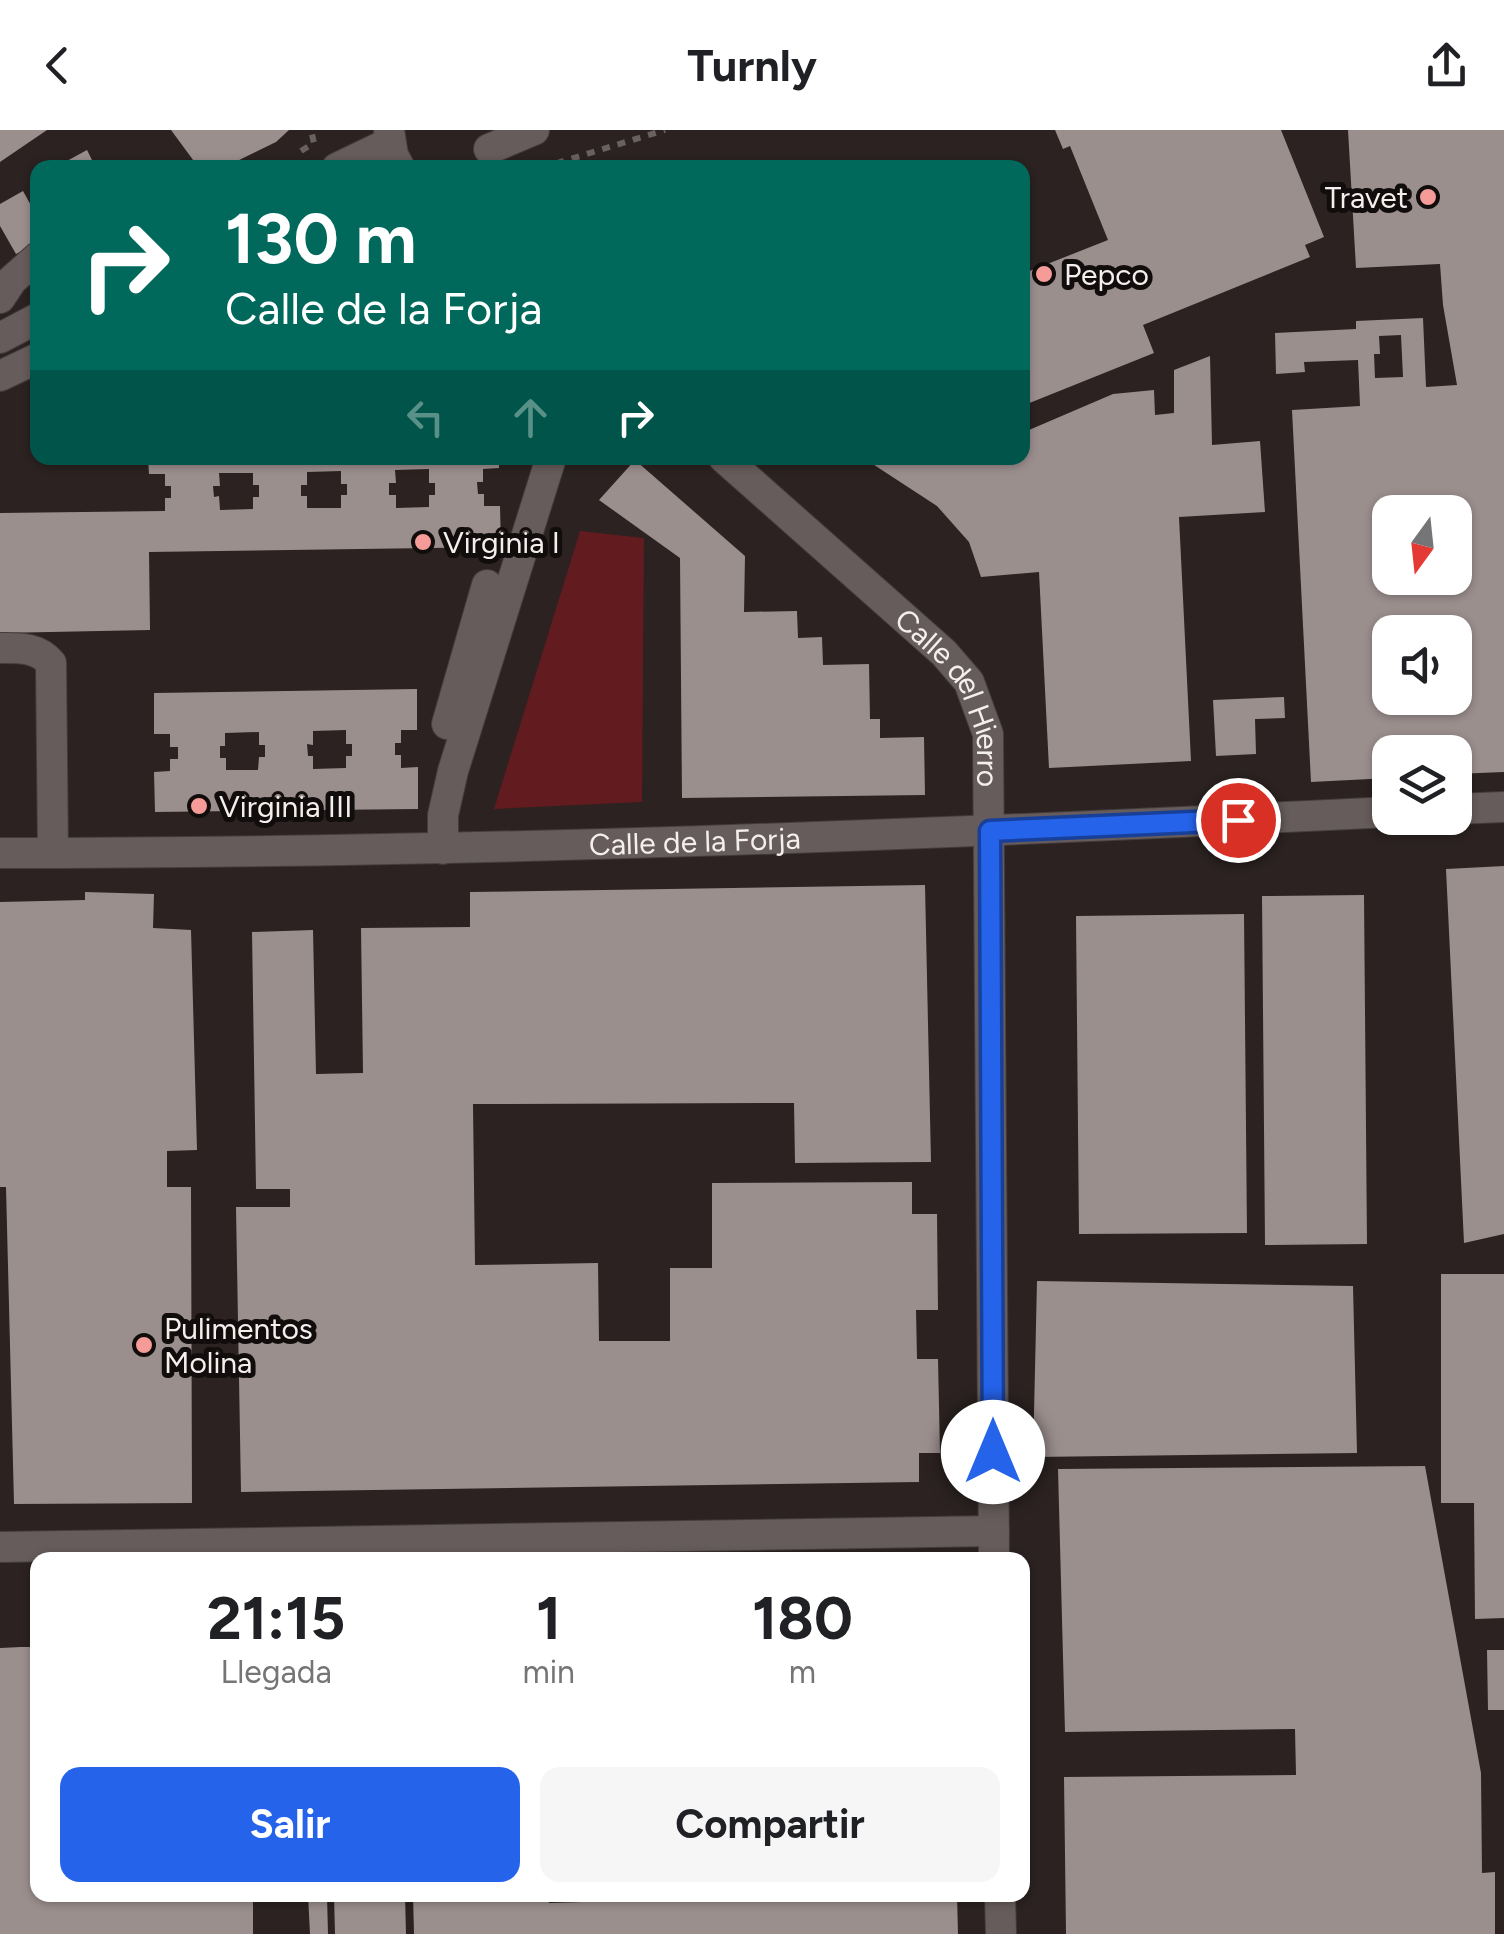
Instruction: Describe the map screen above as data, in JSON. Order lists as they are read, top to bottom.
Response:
{
  "streets": {
    "street": ["Calle del Hierro", "Calle de la Forja"]
  },
  "crossings": [
    ["Calle del Hierro", "Calle de la Forja"]
  ],
  "places": [
    "Travet",
    "Pepco",
    "Virginia I",
    "Virginia III",
    "Pulimentos Molina"
  ],
  "north": "bottom",
  "page": {
    "header": "Turnly",
    "turn": ["130 m", "Calle de la Forja"],
    "eta": [
      "21:15",
      "Llegada",
      "1",
      "min",
      "180",
      "m"
    ],
    "buttons": ["Salir", "Compartir"]
  }
}
